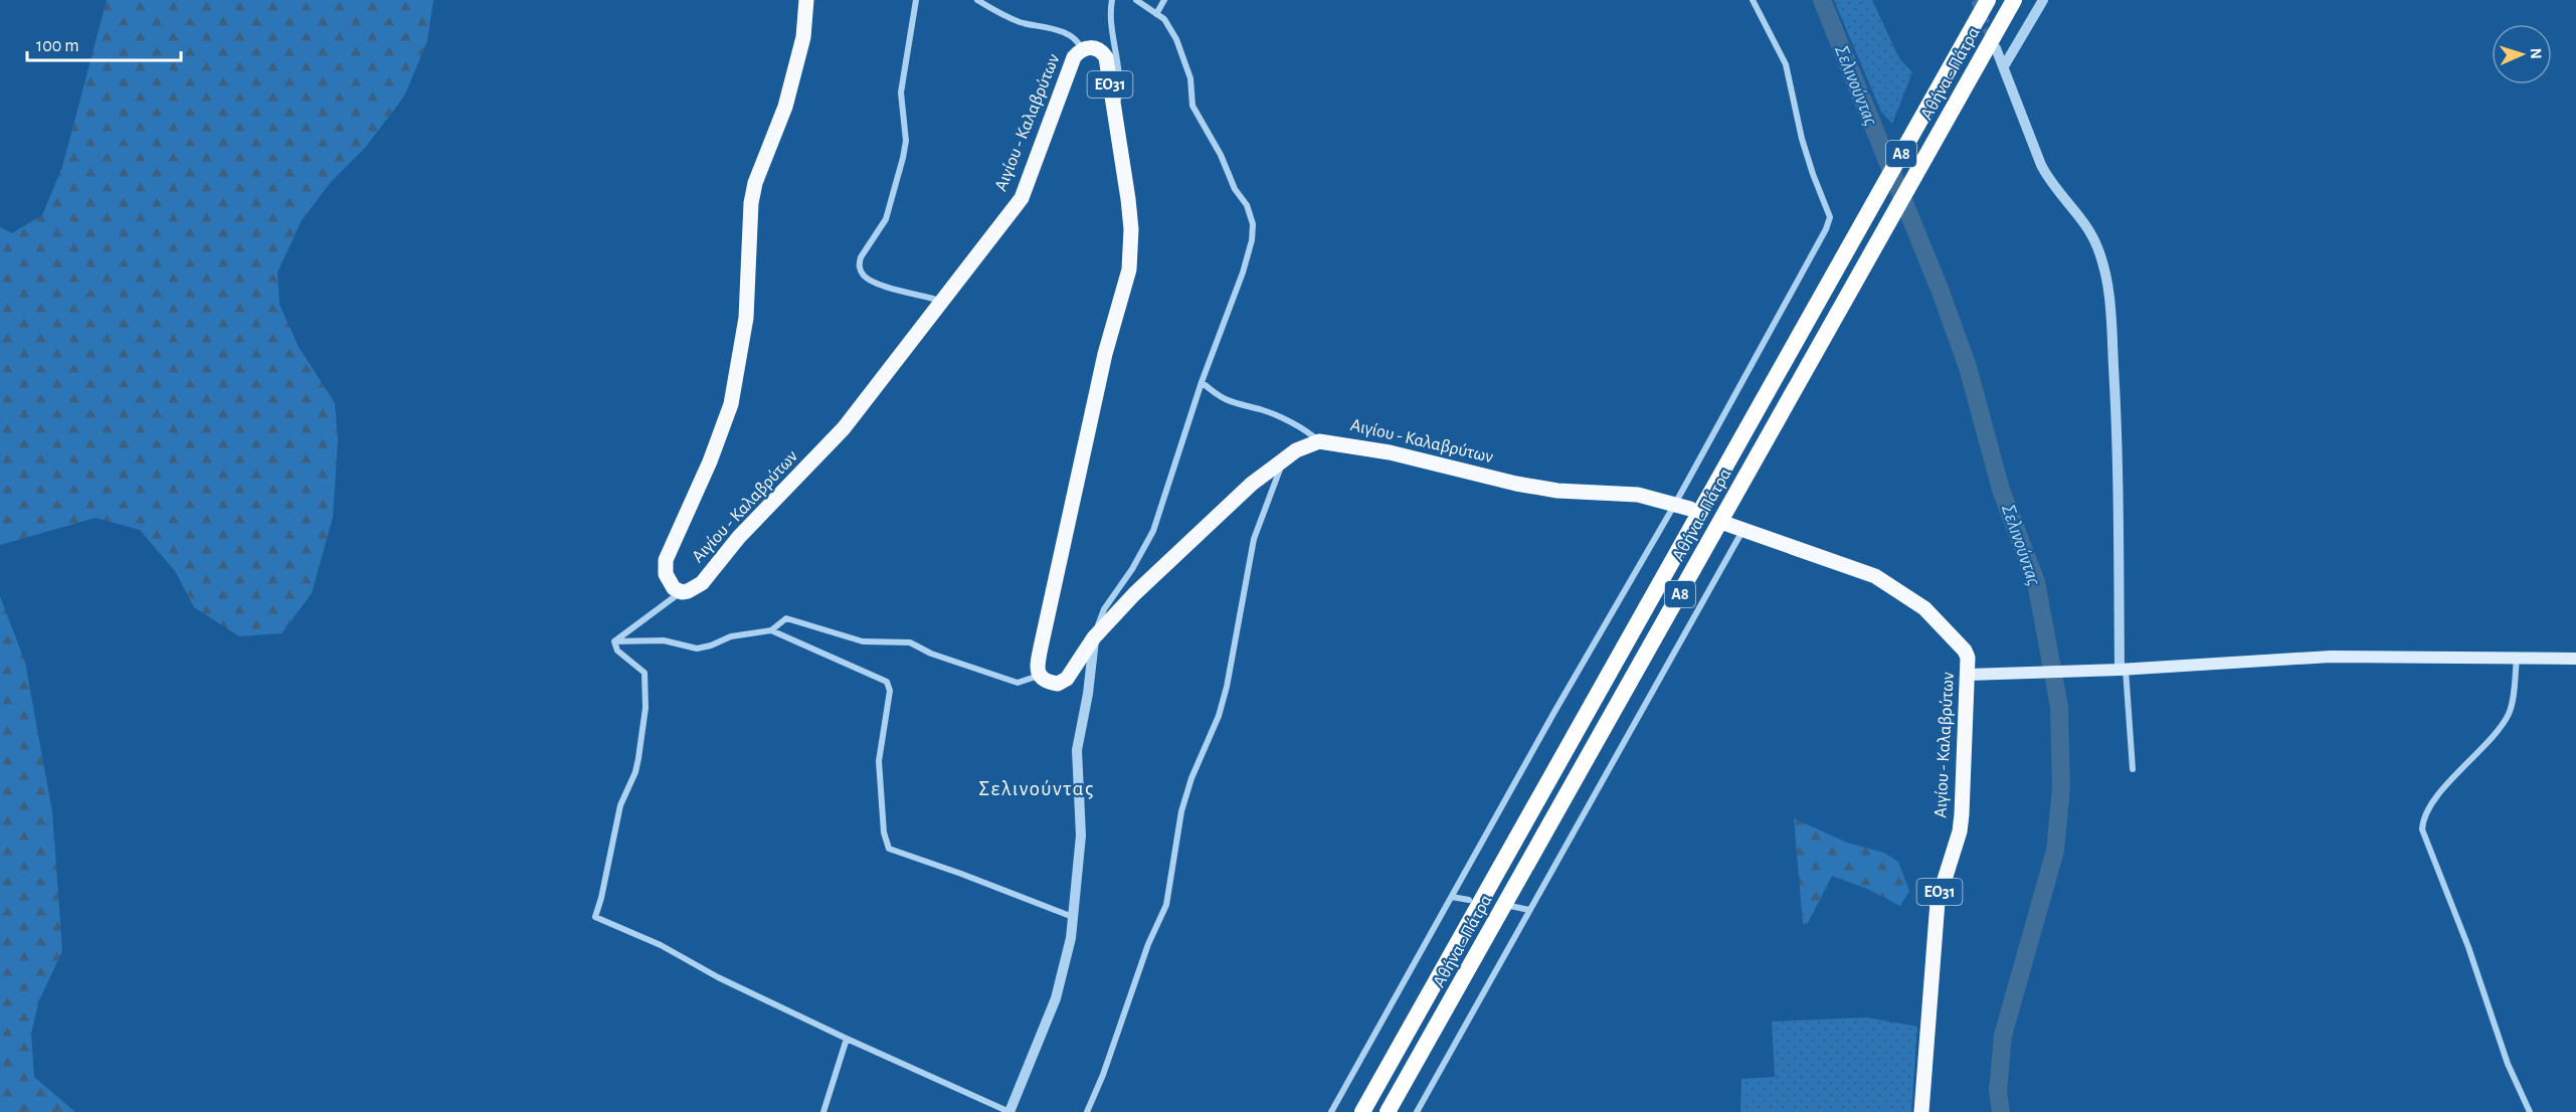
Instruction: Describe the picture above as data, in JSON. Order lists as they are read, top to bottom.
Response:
{
  "streets": {
    "highway": ["Αθήνα - Πάτρα", "Α8"],
    "main road": ["ΕΟ31", "Αιγίου - Καλαβρύτων"]
  },
  "districts": ["Σελινούντας"],
  "water": ["Σελινούντας"],
  "scale_bar": "100 m",
  "north": "right"
}
